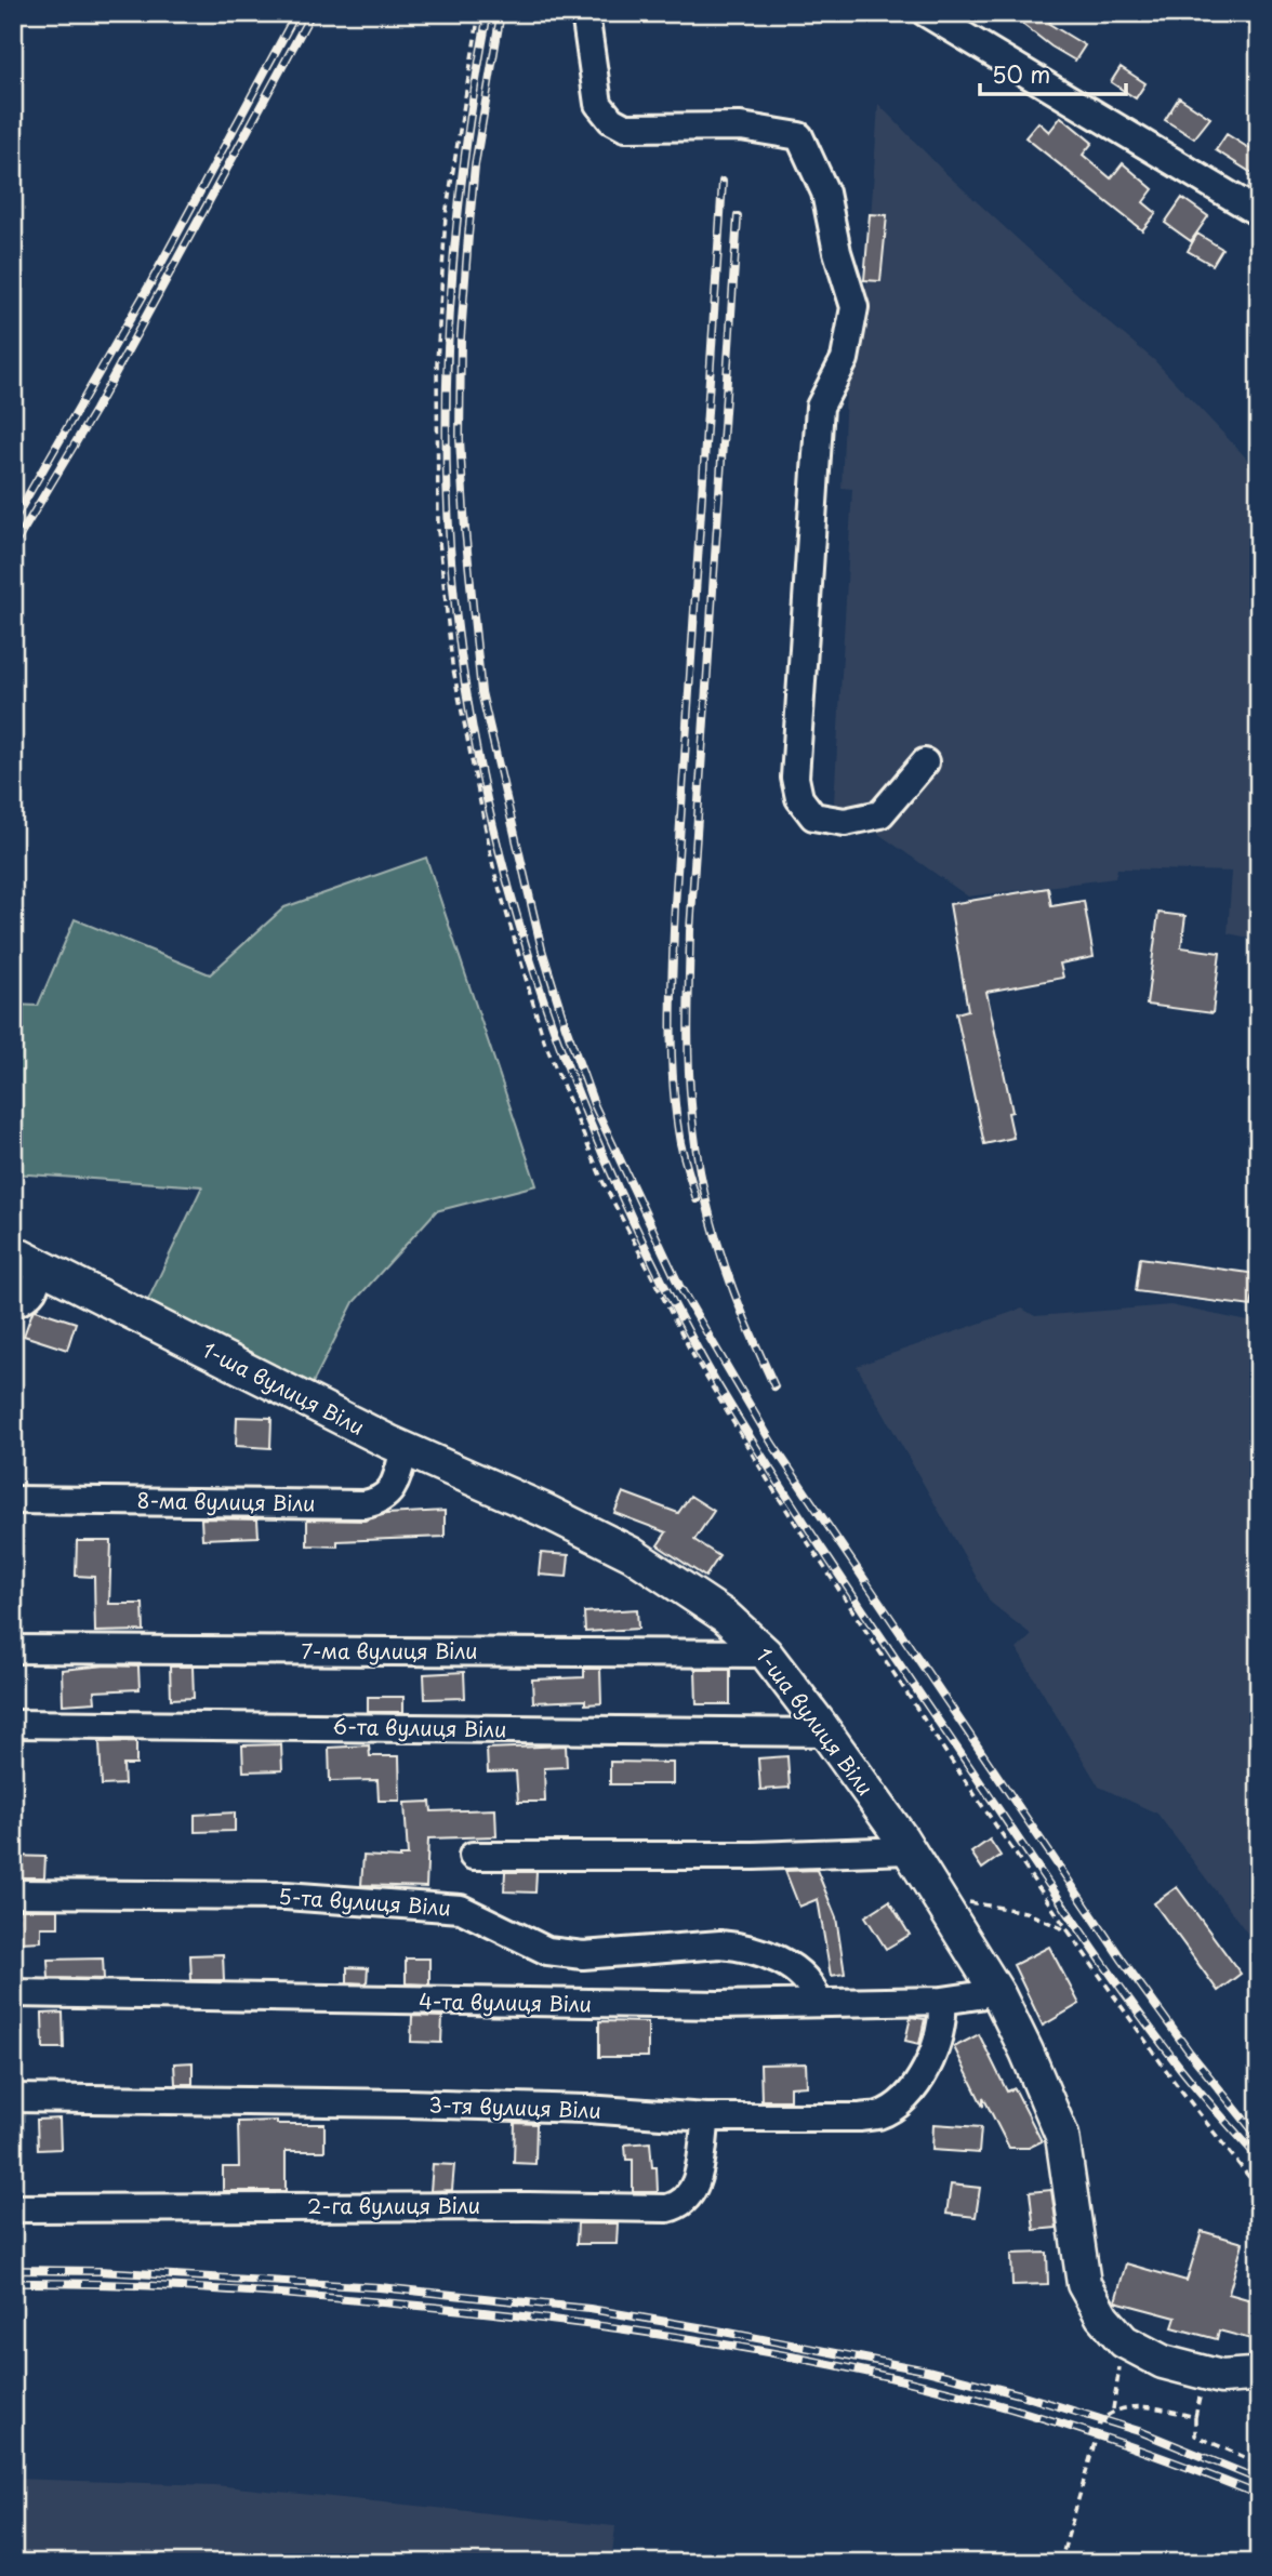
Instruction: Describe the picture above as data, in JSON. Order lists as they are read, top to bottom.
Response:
{
  "streets": {
    "main road": ["1-ша вулиця Віли"],
    "street": [
      "8-ма вулиця Віли",
      "7-ма вулиця Віли",
      "6-та вулиця Віли",
      "5-та вулиця Віли",
      "4-та вулиця Віли",
      "3-тя вулиця Віли",
      "2-га вулиця Віли"
    ]
  },
  "crossings": [
    ["1-ша вулиця Віли", "8-ма вулиця Віли"],
    ["1-ша вулиця Віли", "7-ма вулиця Віли"],
    ["1-ша вулиця Віли", "6-та вулиця Віли"],
    ["1-ша вулиця Віли", "4-та вулиця Віли"],
    ["5-та вулиця Віли", "4-та вулиця Віли"],
    ["4-та вулиця Віли", "3-тя вулиця Віли"],
    ["3-тя вулиця Віли", "2-га вулиця Віли"]
  ],
  "scale_bar": "50 m"
}
